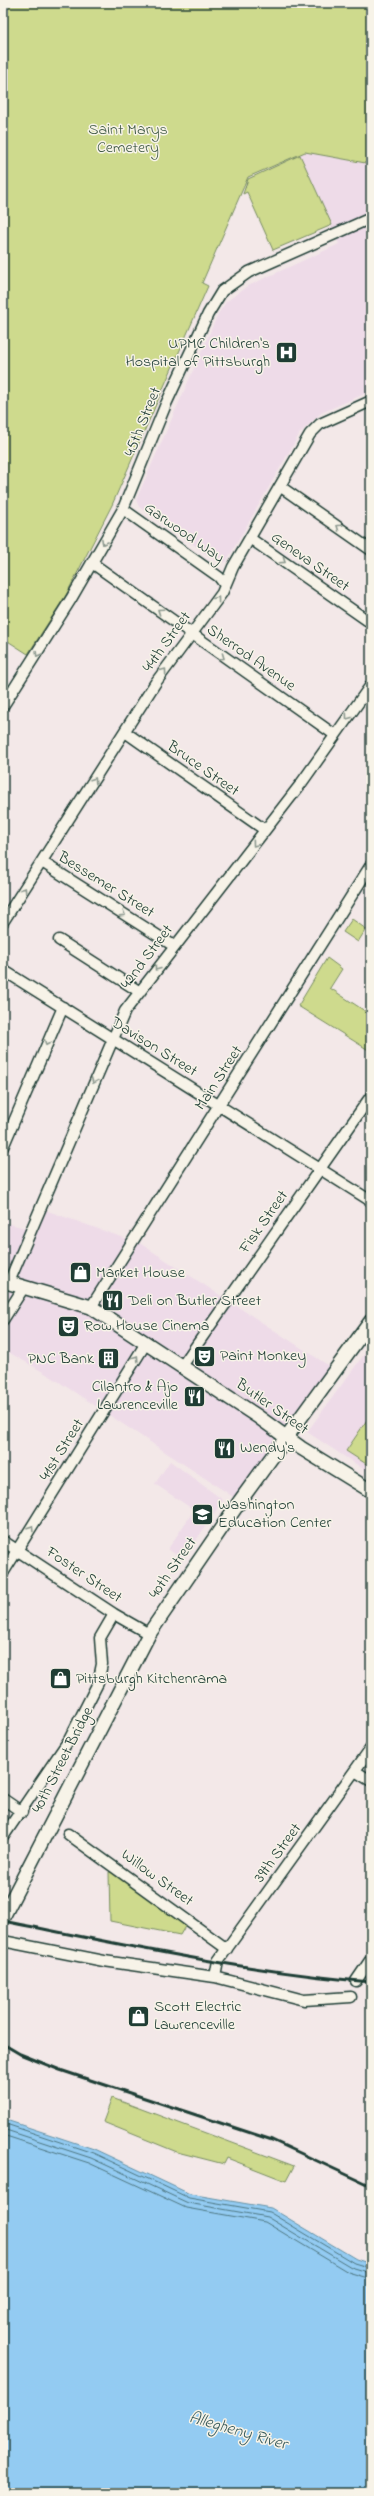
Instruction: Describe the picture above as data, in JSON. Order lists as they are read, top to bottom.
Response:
{
  "streets": {
    "main road": ["Butler Street", "40th Street", "40th Street Bridge"],
    "street": [
      "45th Street",
      "Garwood Way",
      "Geneva Street",
      "44th Street",
      "Sherrod Avenue",
      "Bruce Street",
      "Bessemer Street",
      "42nd Street",
      "Davison Street",
      "Main Street",
      "Fisk Street",
      "41st Street",
      "Foster Street",
      "39th Street",
      "Willow Street"
    ]
  },
  "crossings": [
    ["45th Street", "Garwood Way"],
    ["45th Street", "Sherrod Avenue"],
    ["Garwood Way", "44th Street"],
    ["Geneva Street", "44th Street"],
    ["44th Street", "Sherrod Avenue"],
    ["44th Street", "Bruce Street"],
    ["44th Street", "Bessemer Street"],
    ["Sherrod Avenue", "42nd Street"],
    ["Bruce Street", "42nd Street"],
    ["Bessemer Street", "42nd Street"],
    ["42nd Street", "Davison Street"],
    ["42nd Street", "Butler Street"],
    ["Davison Street", "Main Street"],
    ["Davison Street", "Fisk Street"],
    ["Main Street", "Butler Street"],
    ["Fisk Street", "Butler Street"],
    ["Butler Street", "41st Street"],
    ["Butler Street", "40th Street"],
    ["41st Street", "Foster Street"],
    ["40th Street", "40th Street Bridge"],
    ["Foster Street", "40th Street Bridge"],
    ["39th Street", "Willow Street"]
  ],
  "one_way": [
    "45th Street",
    "44th Street",
    "42nd Street",
    "41st Street"
  ],
  "water": ["Allegheny River"],
  "parks": ["Saint Marys Cemetery"],
  "places": {
    "hospital": ["UPMC Children's Hospital of Pittsburgh"],
    "shop": ["Market House", "Pittsburgh Kitchenrama", "Scott Electric Lawrenceville"],
    "restaurant": ["Deli on Butler Street", "Cilantro & Ajo Lawrenceville", "Wendy's"],
    "theatre": ["Row House Cinema", "Paint Monkey"],
    "building": ["PNC Bank"],
    "school or university": ["Washington Education Center"]
  }
}
